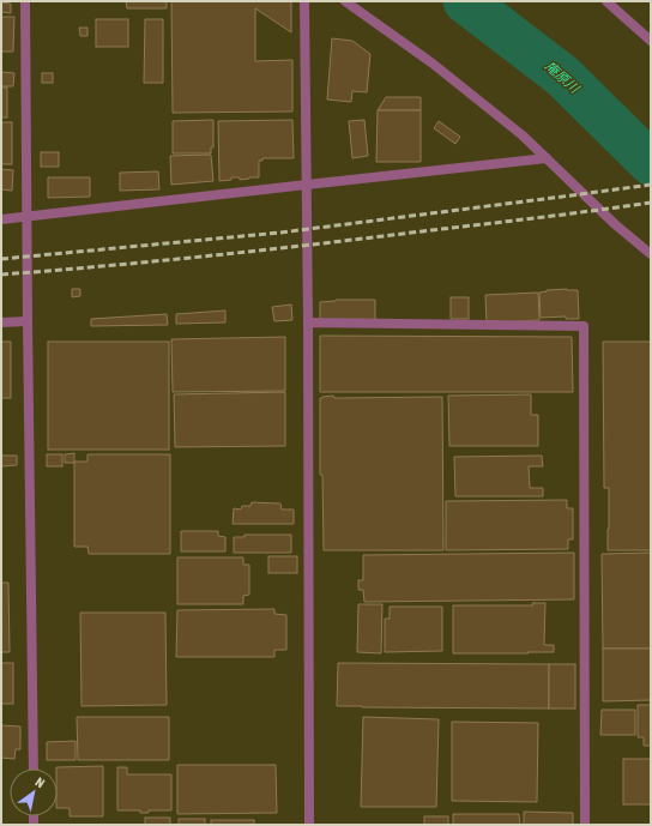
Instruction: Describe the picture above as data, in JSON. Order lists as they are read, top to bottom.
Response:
{
  "water": ["庵原川"],
  "north": "top right"
}
